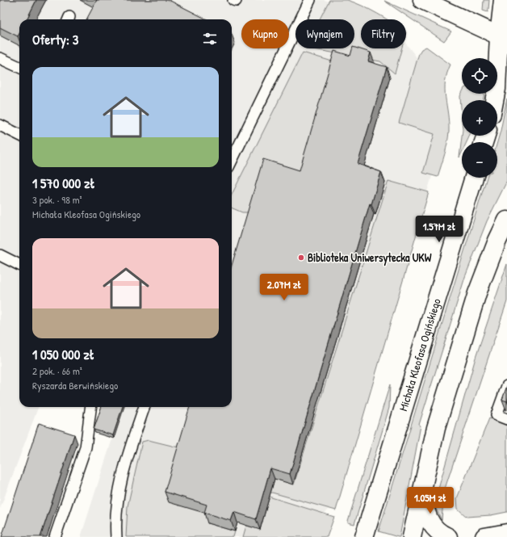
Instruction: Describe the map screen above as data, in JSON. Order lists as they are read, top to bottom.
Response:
{
  "streets": {
    "main road": ["Michała Kleofasa Ogińskiego"]
  },
  "places": ["Biblioteka Uniwersytecka UKW"],
  "page": {
    "chip": ["Kupno", "Wynajem", "Filtry"],
    "heading": "Oferty: 3",
    "map_buttons": ["+", "−"],
    "list": [
      {
        "name": "1 570 000 zł",
        "note": "3 pok. · 98 m² · Michała Kleofasa Ogińskiego"
      },
      {
        "name": "1 050 000 zł",
        "note": "2 pok. · 66 m² · Ryszarda Berwińskiego"
      }
    ],
    "price": ["1.57M zł", "2.07M zł", "1.05M zł"]
  }
}
